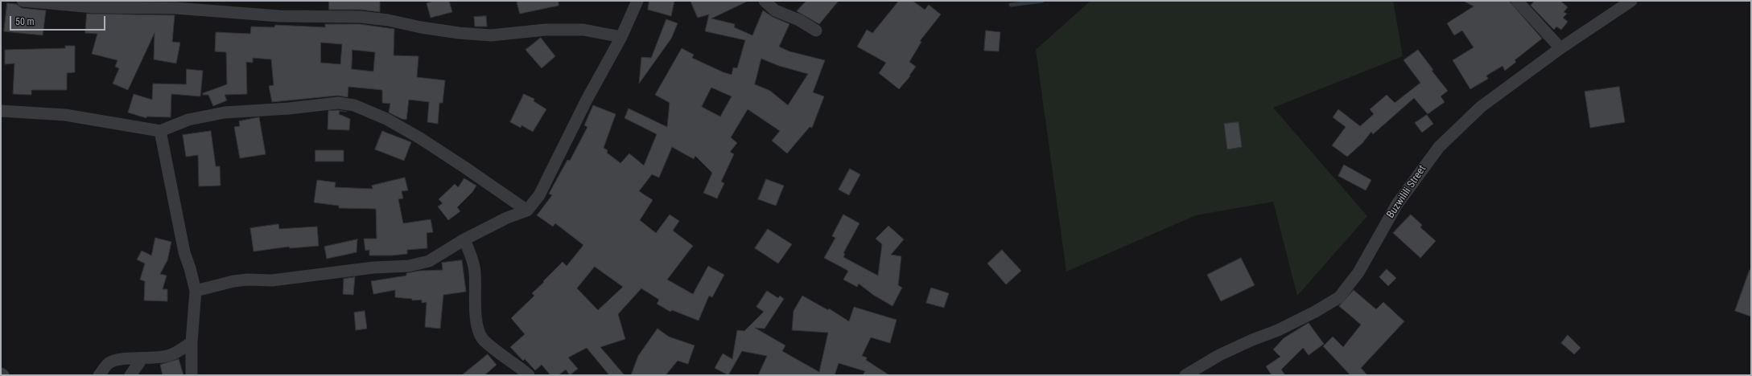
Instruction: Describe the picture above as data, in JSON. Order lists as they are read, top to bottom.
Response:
{
  "streets": {
    "street": ["Buzwilili Street"]
  },
  "scale_bar": "50 m"
}
